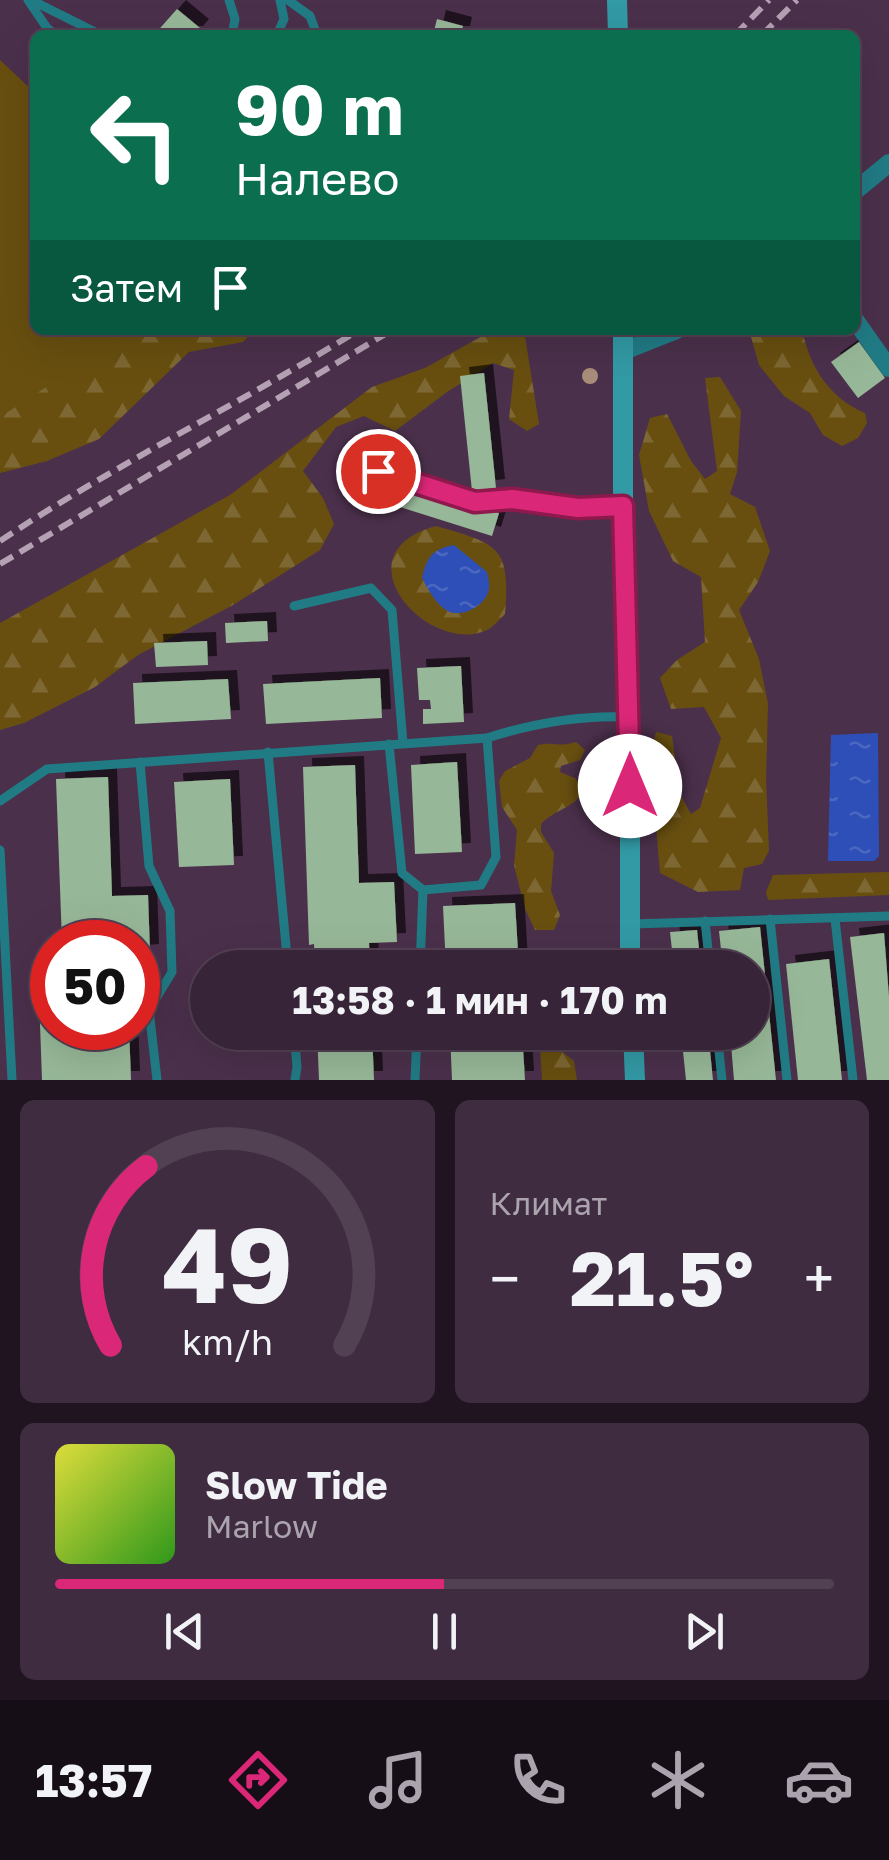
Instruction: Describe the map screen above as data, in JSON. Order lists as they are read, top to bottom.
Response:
{
  "page": {
    "turn": ["90 m", "Налево"],
    "then": "Затем",
    "limit": "50",
    "trip": "13:58 · 1 мин · 170 m",
    "tile": "Климат",
    "heat": ["−", "21.5°", "+"],
    "song": ["Slow Tide", "Marlow"],
    "tabs": "13:57",
    "gauge": ["49", "km/h"]
  }
}
